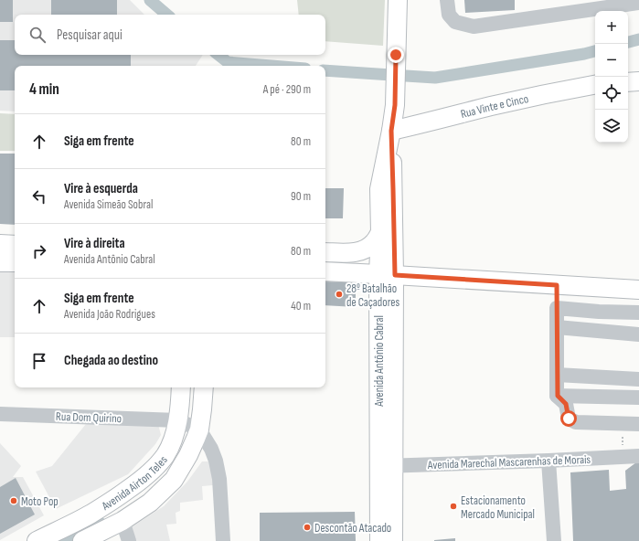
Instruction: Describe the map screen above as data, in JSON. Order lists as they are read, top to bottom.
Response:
{
  "streets": {
    "main road": ["Rua Vinte e Cinco", "Avenida Antônio Cabral", "Avenida Airton Teles"],
    "street": ["Rua Dom Quirino", "Avenida Marechal Mascarenhas de Morais"]
  },
  "crossings": [
    ["Rua Vinte e Cinco", "Avenida Antônio Cabral"],
    ["Avenida Antônio Cabral", "Avenida Marechal Mascarenhas de Morais"],
    ["Rua Dom Quirino", "Avenida Airton Teles"]
  ],
  "places": [
    "28º Batalhão de Caçadores",
    "Moto Pop",
    "Estacionamento Mercado Municipal",
    "Descontão Atacado"
  ],
  "page": {
    "map_buttons": ["+", "−"],
    "search": "Pesquisar aqui",
    "heading": ["4 min", "A pé · 290 m"],
    "list": [
      ["Siga em frente", "80 m"],
      ["Vire à esquerda", "Avenida Simeão Sobral", "90 m"],
      ["Vire à direita", "Avenida Antônio Cabral", "80 m"],
      ["Siga em frente", "Avenida João Rodrigues", "40 m"],
      "Chegada ao destino"
    ]
  }
}
